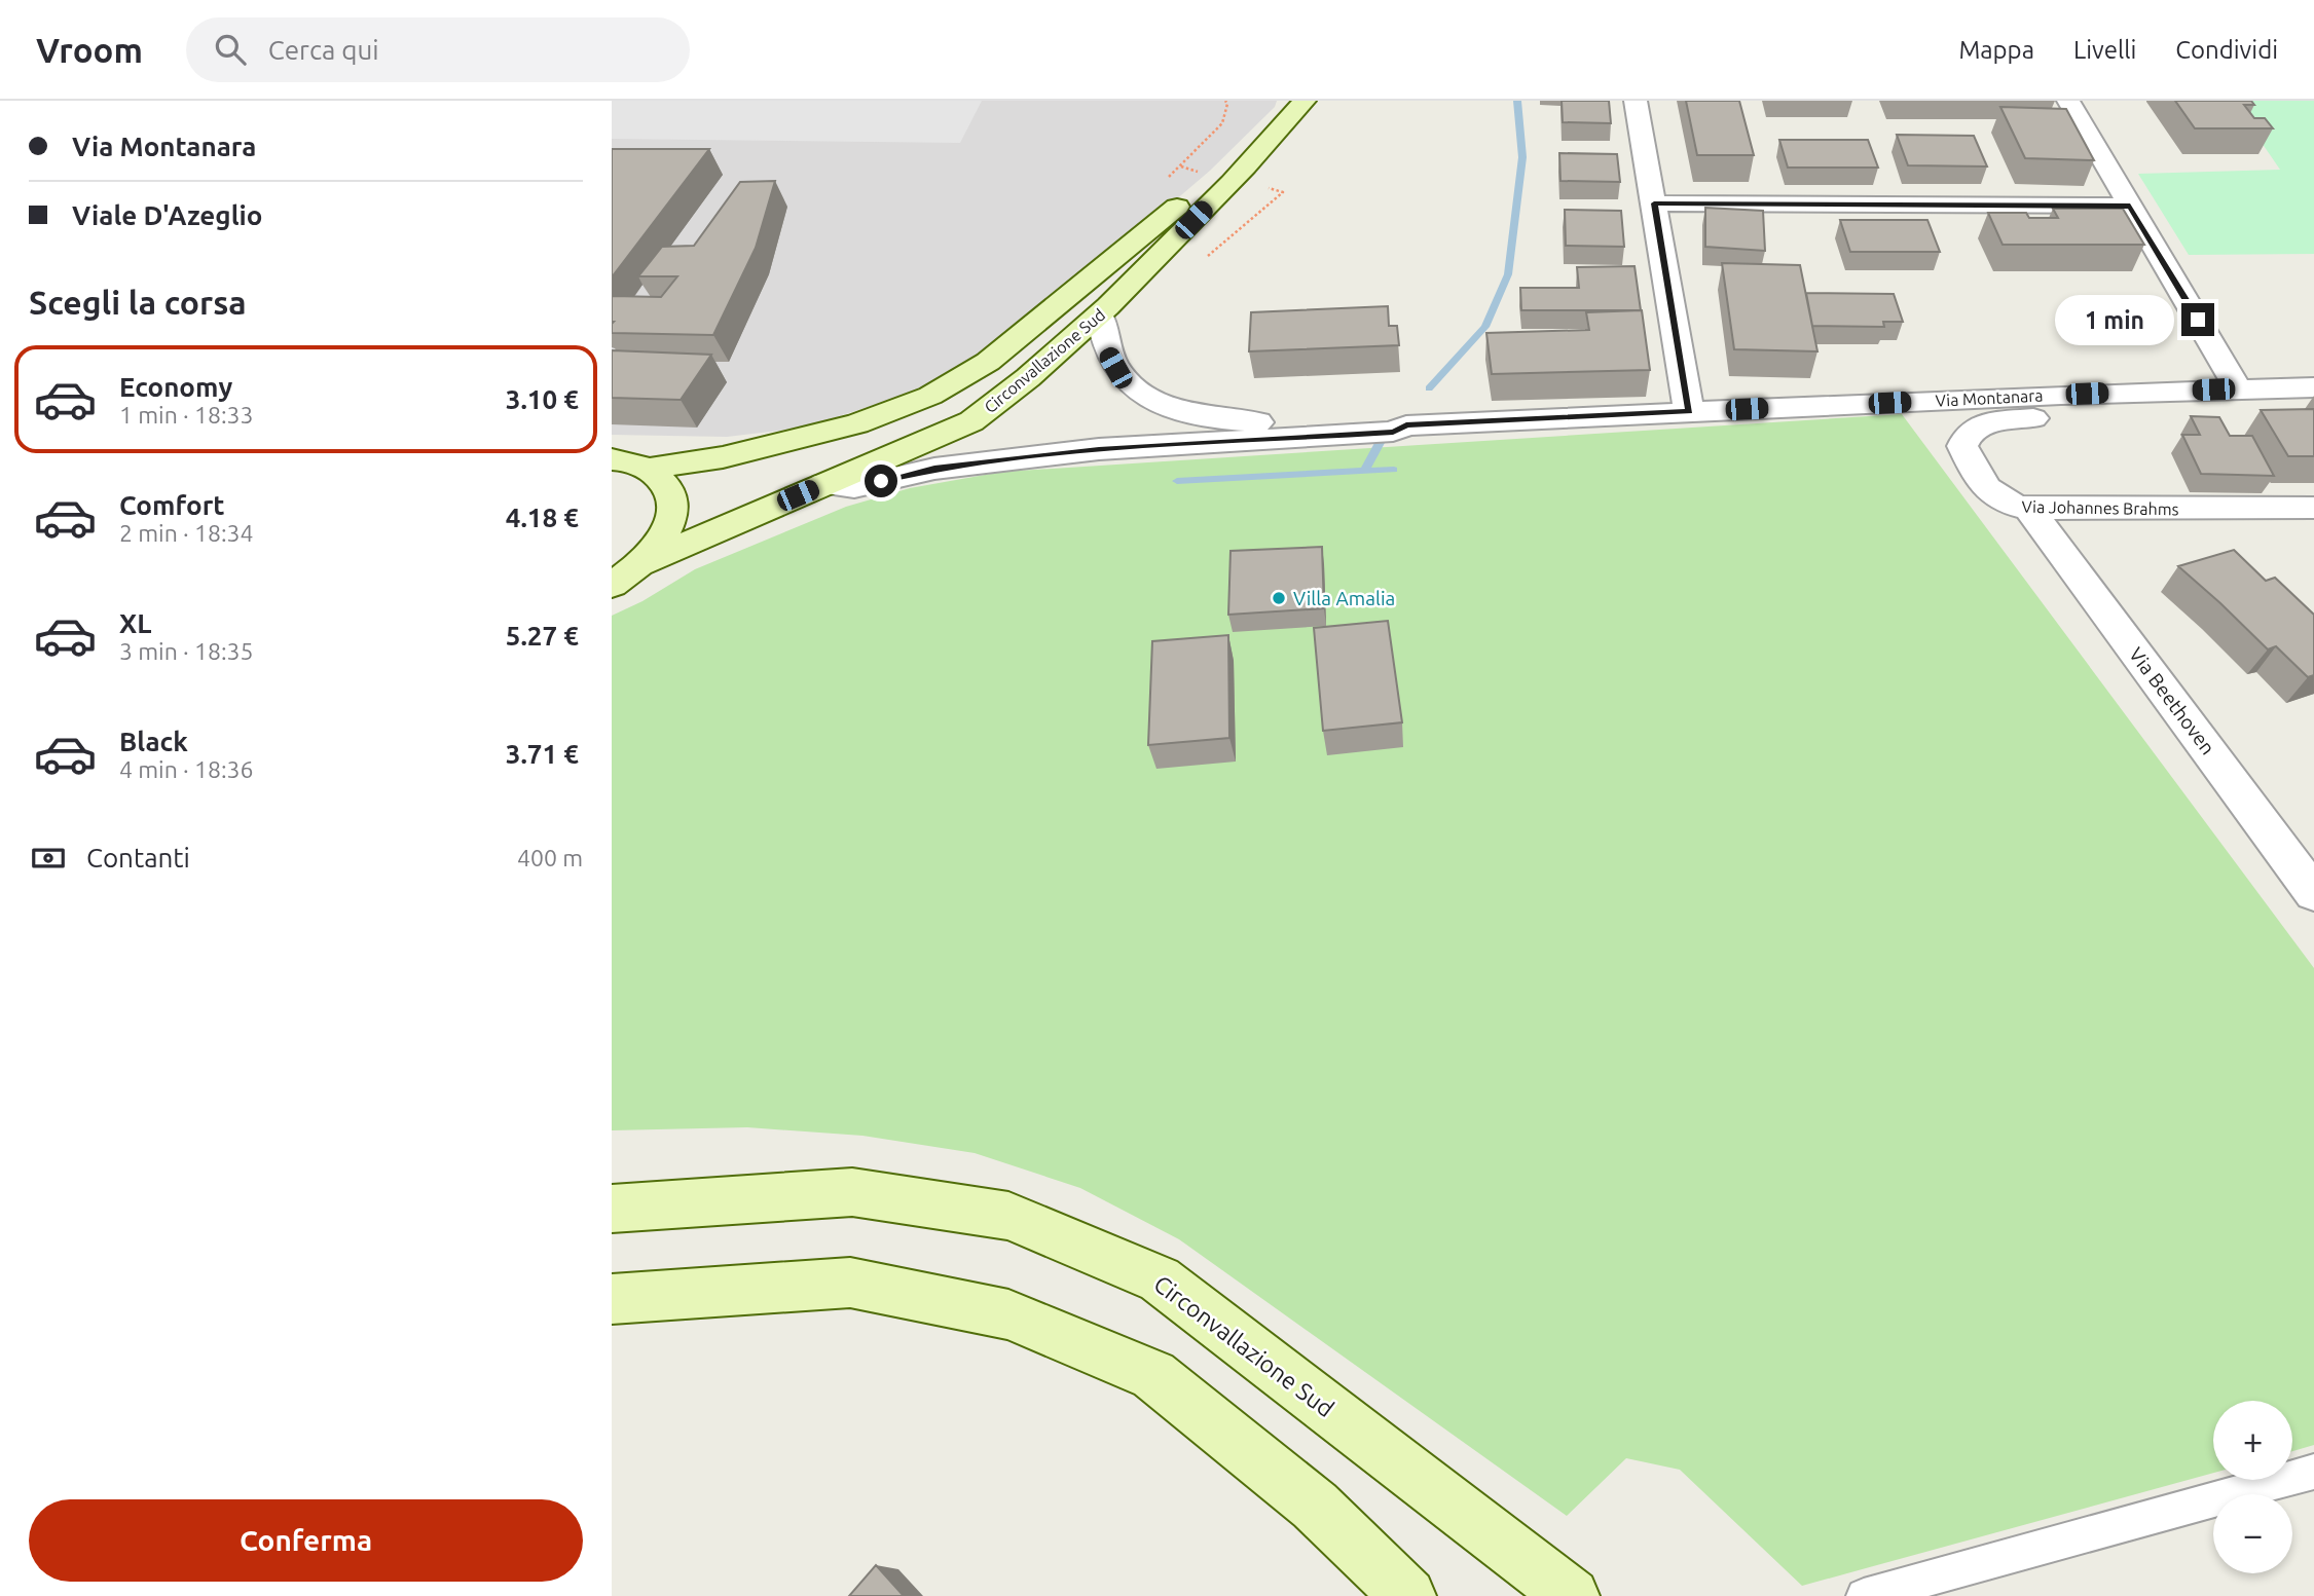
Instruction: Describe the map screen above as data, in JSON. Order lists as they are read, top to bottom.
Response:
{
  "streets": {
    "main road": ["Circonvallazione Sud"],
    "street": ["Via Montanara", "Via Johannes Brahms", "Via Beethoven"]
  },
  "crossings": [
    ["Circonvallazione Sud", "Via Montanara"],
    ["Via Montanara", "Via Johannes Brahms"],
    ["Via Johannes Brahms", "Via Beethoven"]
  ],
  "places": ["Villa Amalia"],
  "page": {
    "header": "Vroom",
    "search": "Cerca qui",
    "nav": ["Mappa", "Livelli", "Condividi"],
    "banner": ["Via Montanara", "Viale D'Azeglio"],
    "heading": "Scegli la corsa",
    "bubble": "1 min",
    "list": [
      {
        "name": "Economy",
        "note": "1 min · 18:33",
        "value": "3.10 €"
      },
      {
        "name": "Comfort",
        "note": "2 min · 18:34",
        "value": "4.18 €"
      },
      {
        "name": "XL",
        "note": "3 min · 18:35",
        "value": "5.27 €"
      },
      {
        "name": "Black",
        "note": "4 min · 18:36",
        "value": "3.71 €"
      }
    ],
    "pay": ["Contanti", "400 m"],
    "map_buttons": ["+", "−"],
    "buttons": "Conferma"
  }
}
